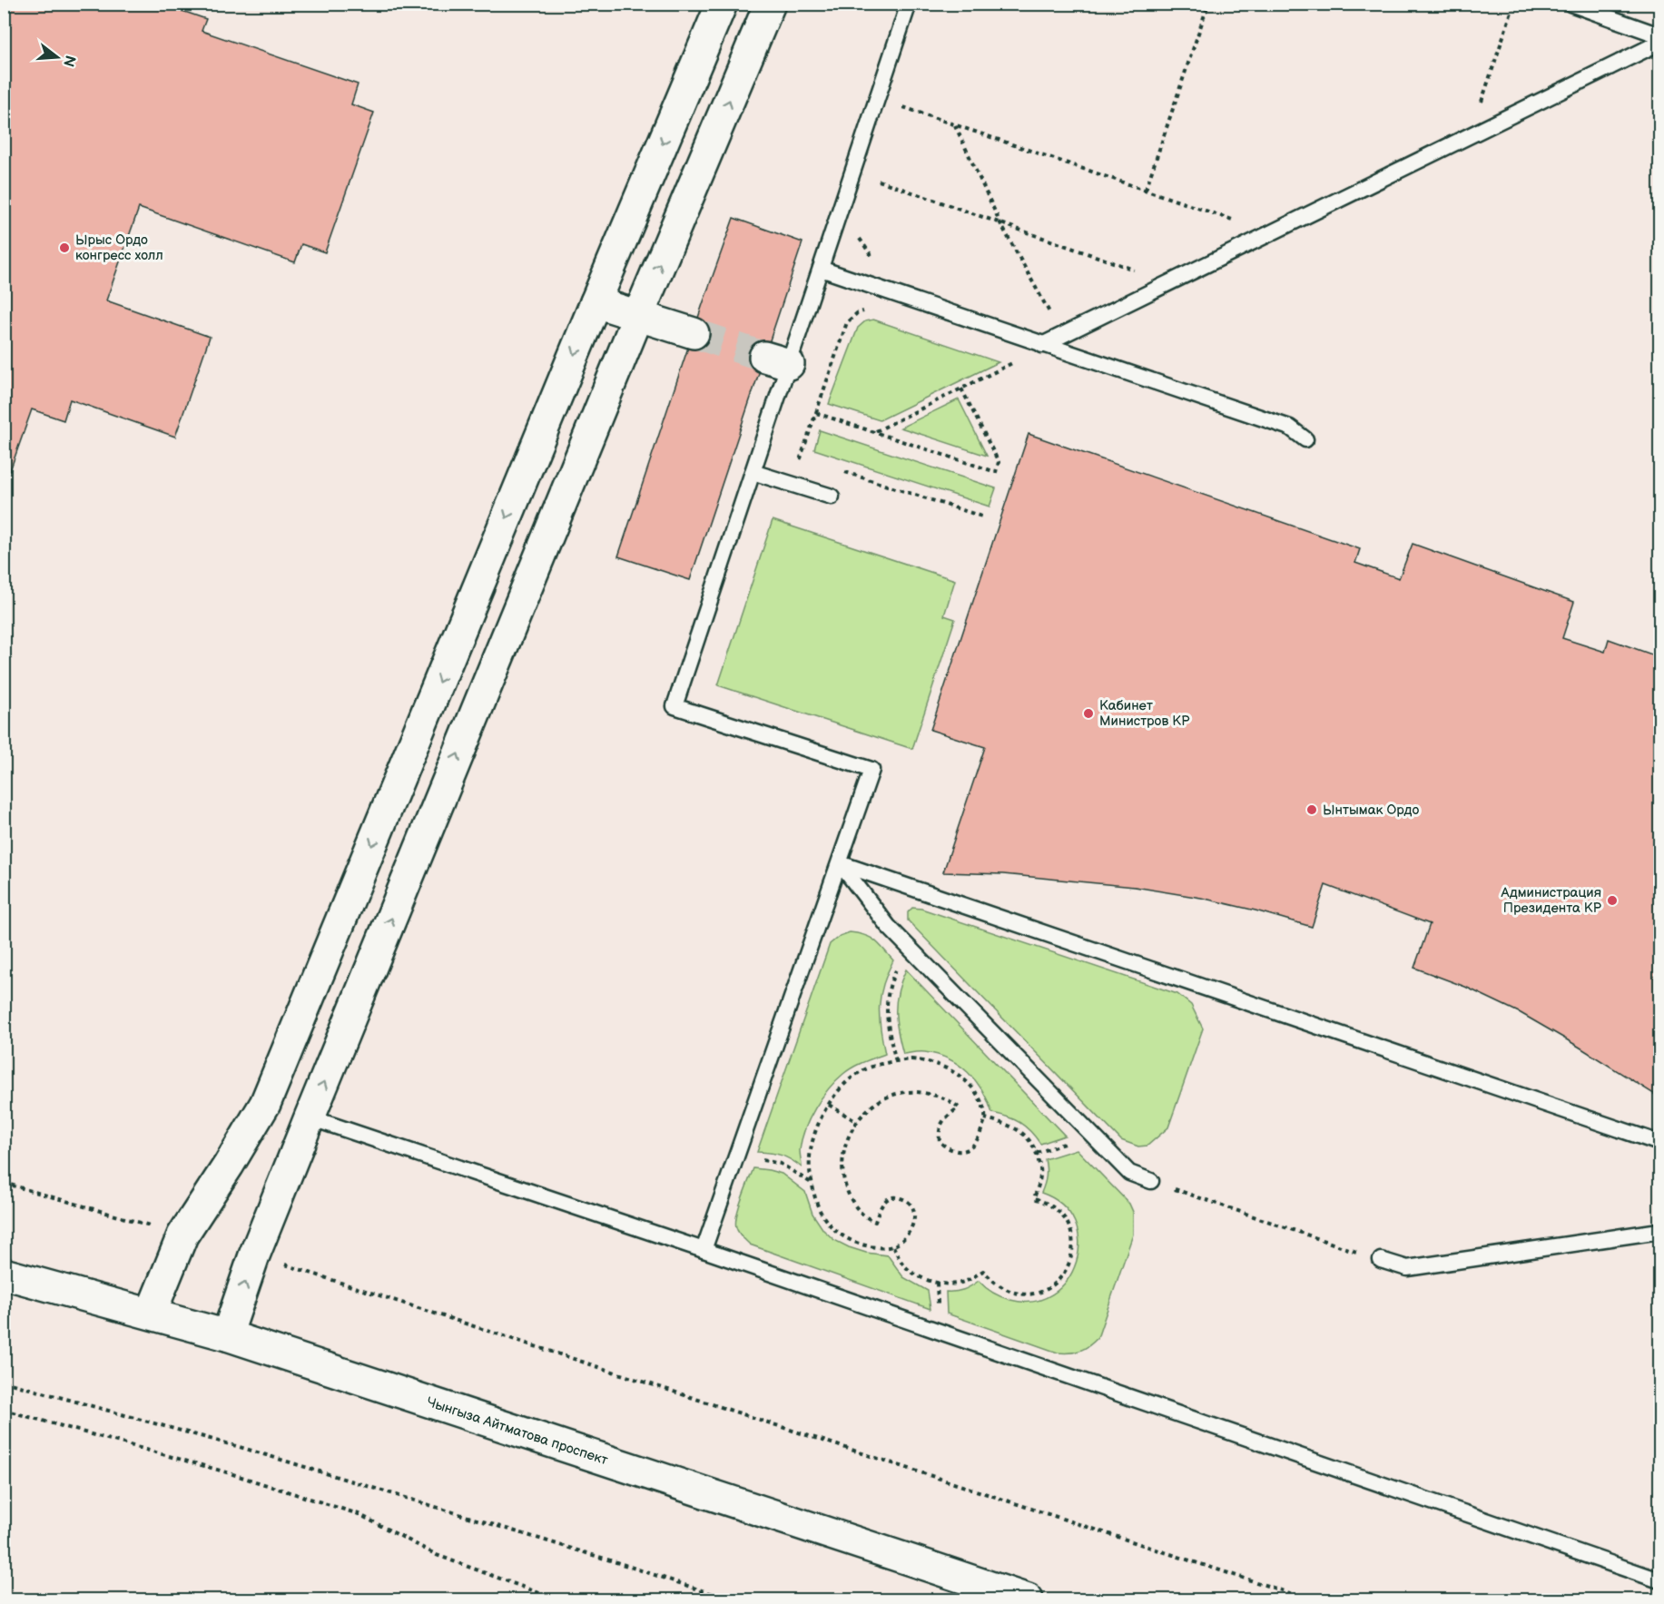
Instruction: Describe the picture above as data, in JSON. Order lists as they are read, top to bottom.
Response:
{
  "streets": {
    "street": ["Чынгыза Айтматова проспект"]
  },
  "places": [
    "Ырыс Ордо конгресс холл",
    "Кабинет Министров КР",
    "Ынтымак Ордо",
    "Администрация Президента КР"
  ],
  "north": "right"
}
